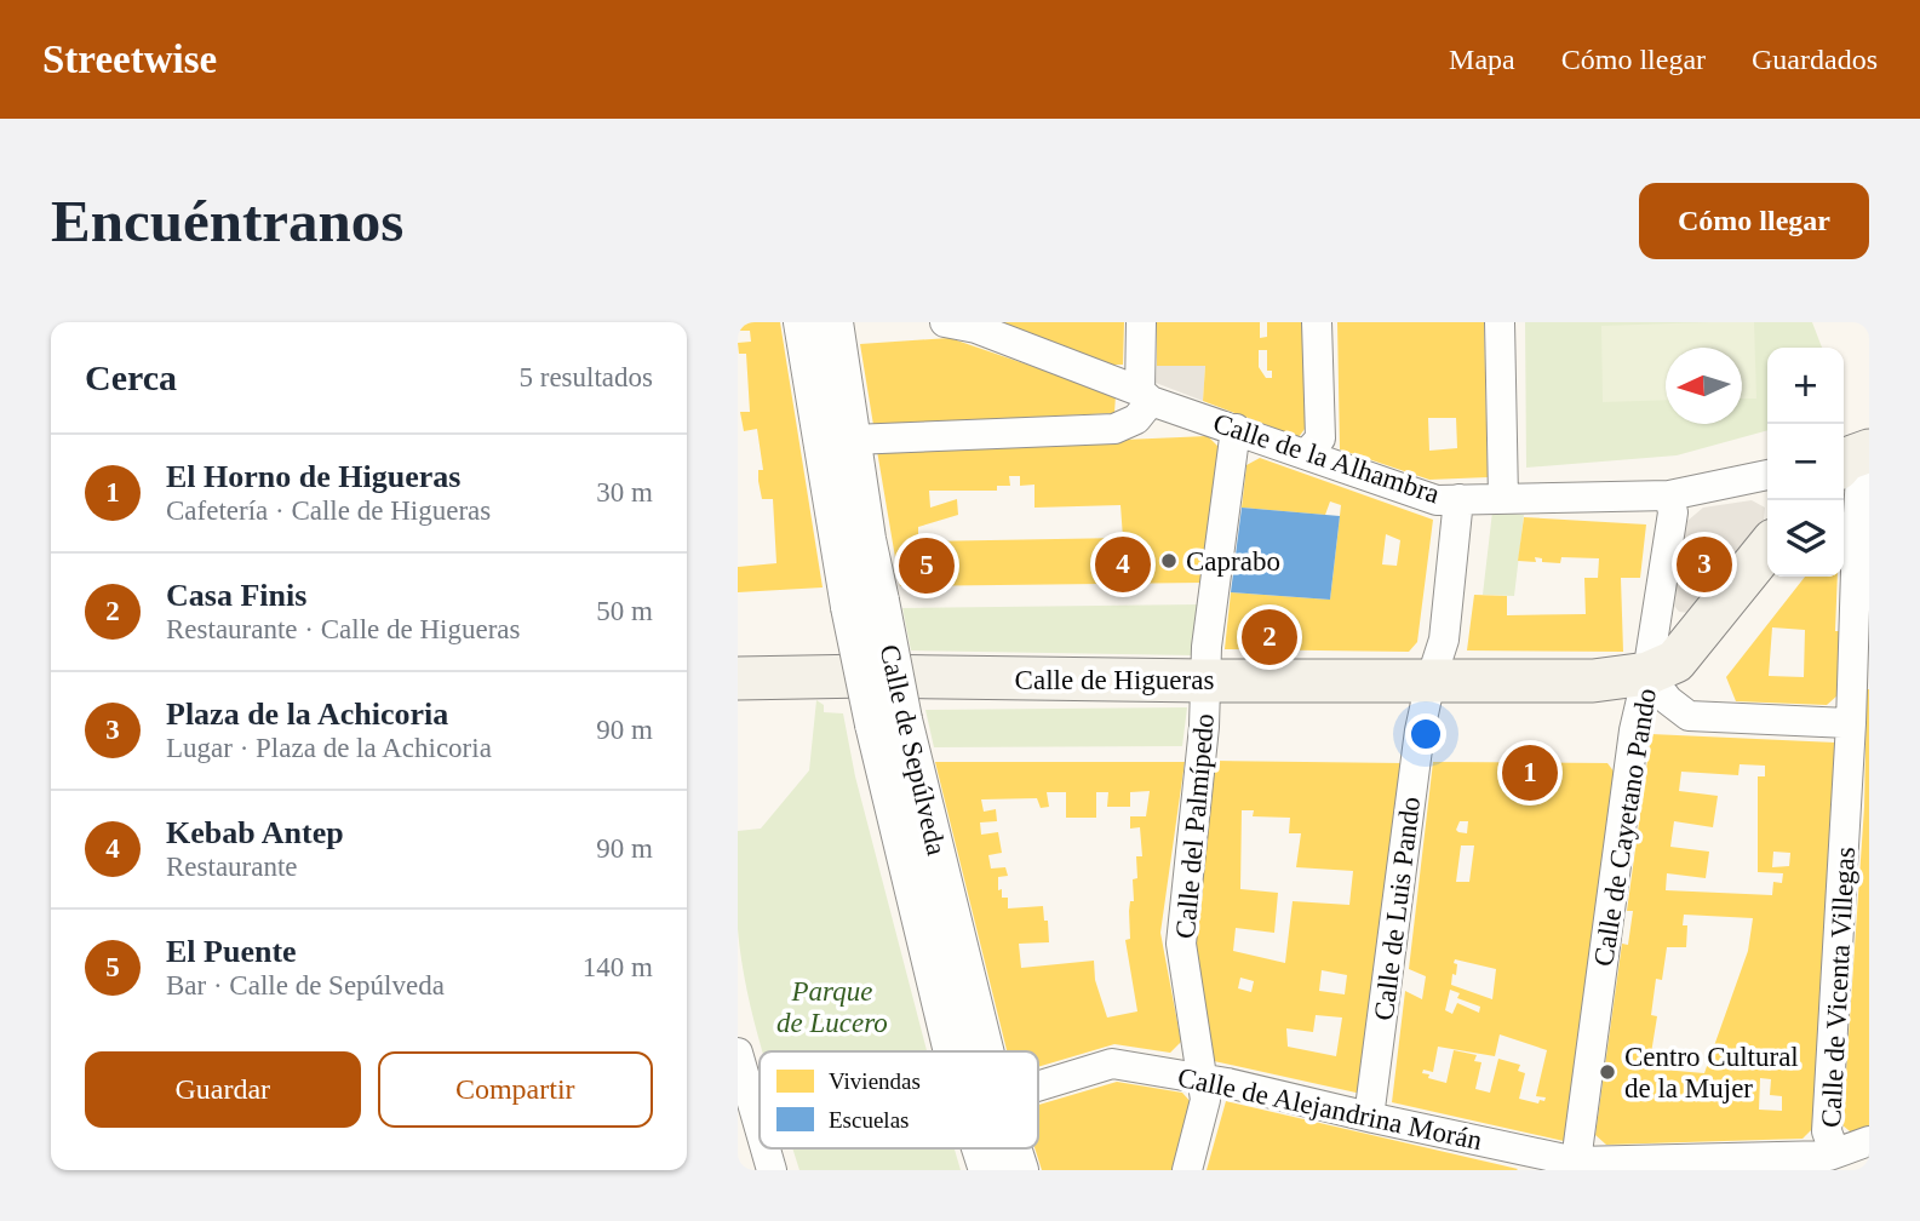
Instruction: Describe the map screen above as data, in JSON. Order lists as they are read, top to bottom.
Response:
{
  "streets": {
    "main road": ["Calle de Higueras"],
    "street": [
      "Calle de la Alhambra",
      "Calle de Sepúlveda",
      "Calle del Palmípedo",
      "Calle de Cayetano Pando",
      "Calle de Luis Pando",
      "Calle de Vicenta Villegas",
      "Calle de Alejandrina Morán"
    ]
  },
  "crossings": [
    ["Calle de la Alhambra", "Calle del Palmípedo"],
    ["Calle de la Alhambra", "Calle de Cayetano Pando"],
    ["Calle de la Alhambra", "Calle de Luis Pando"],
    ["Calle de Higueras", "Calle del Palmípedo"],
    ["Calle de Higueras", "Calle de Cayetano Pando"],
    ["Calle de Higueras", "Calle de Luis Pando"],
    ["Calle del Palmípedo", "Calle de Alejandrina Morán"],
    ["Calle de Cayetano Pando", "Calle de Alejandrina Morán"],
    ["Calle de Luis Pando", "Calle de Alejandrina Morán"],
    ["Calle de Vicenta Villegas", "Calle de Alejandrina Morán"]
  ],
  "parks": ["Parque de Lucero"],
  "places": ["Caprabo", "Centro Cultural de la Mujer"],
  "legend": ["Viviendas", "Escuelas"],
  "north": "left",
  "page": {
    "header": "Streetwise",
    "nav": ["Mapa", "Cómo llegar", "Guardados"],
    "buttons": [
      "Cómo llegar",
      ["Guardar", "Compartir"]
    ],
    "title": "Encuéntranos",
    "heading": ["Cerca", "5 resultados"],
    "map_buttons": ["+", "−"],
    "list": [
      {
        "mark": "1",
        "name": "El Horno de Higueras",
        "note": "Cafetería · Calle de Higueras",
        "value": "30 m"
      },
      {
        "mark": "2",
        "name": "Casa Finis",
        "note": "Restaurante · Calle de Higueras",
        "value": "50 m"
      },
      {
        "mark": "3",
        "name": "Plaza de la Achicoria",
        "note": "Lugar · Plaza de la Achicoria",
        "value": "90 m"
      },
      {
        "mark": "4",
        "name": "Kebab Antep",
        "note": "Restaurante",
        "value": "90 m"
      },
      {
        "mark": "5",
        "name": "El Puente",
        "note": "Bar · Calle de Sepúlveda",
        "value": "140 m"
      }
    ],
    "pins": [
      "3",
      "4",
      "5",
      "2",
      "1"
    ]
  }
}
